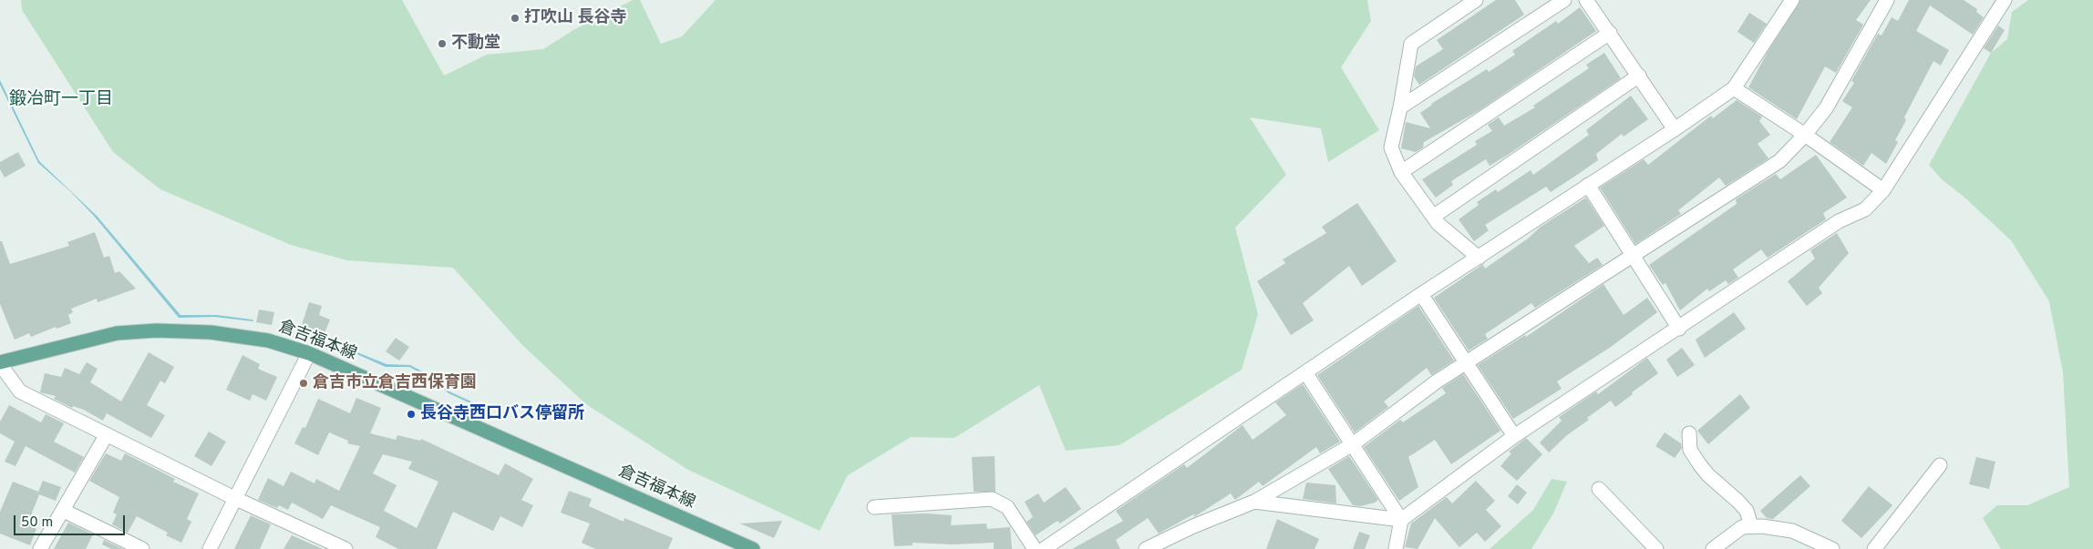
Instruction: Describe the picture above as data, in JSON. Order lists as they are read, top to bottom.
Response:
{
  "streets": {
    "main road": ["倉吉福本線"]
  },
  "districts": ["鍛冶町一丁目"],
  "places": [
    "打吹山 長谷寺",
    "不動堂",
    "倉吉市立倉吉西保育園",
    "長谷寺西口バス停留所"
  ],
  "scale_bar": "50 m"
}
